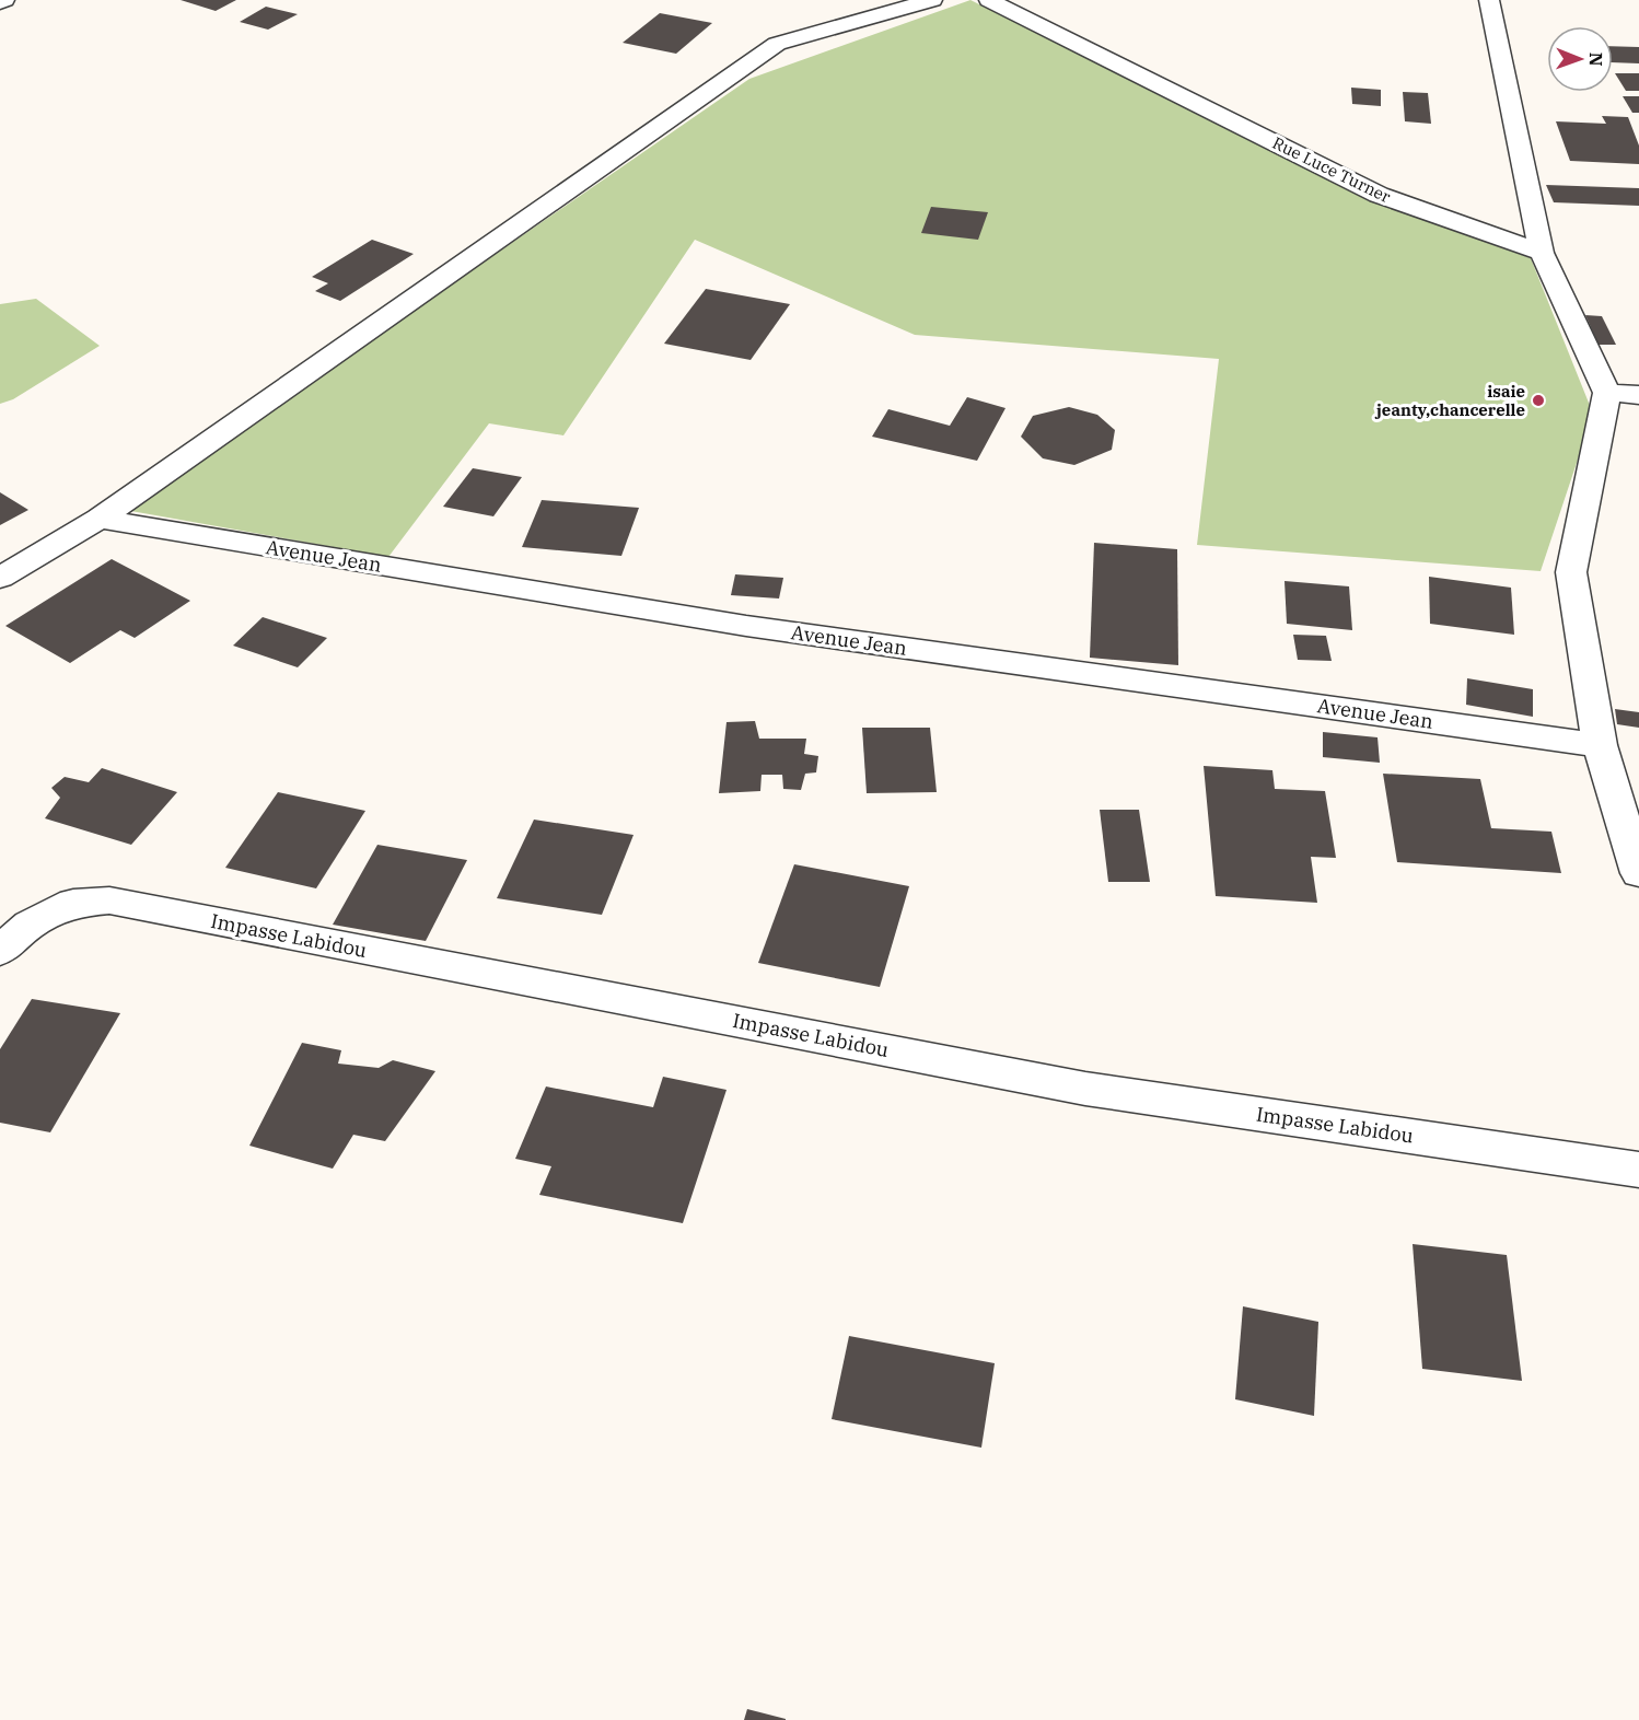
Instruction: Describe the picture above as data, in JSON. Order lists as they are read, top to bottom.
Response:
{
  "streets": {
    "street": ["Rue Luce Turner", "Avenue Jean", "Impasse Labidou"]
  },
  "places": ["isaie jeanty,chancerelle"],
  "north": "right"
}
